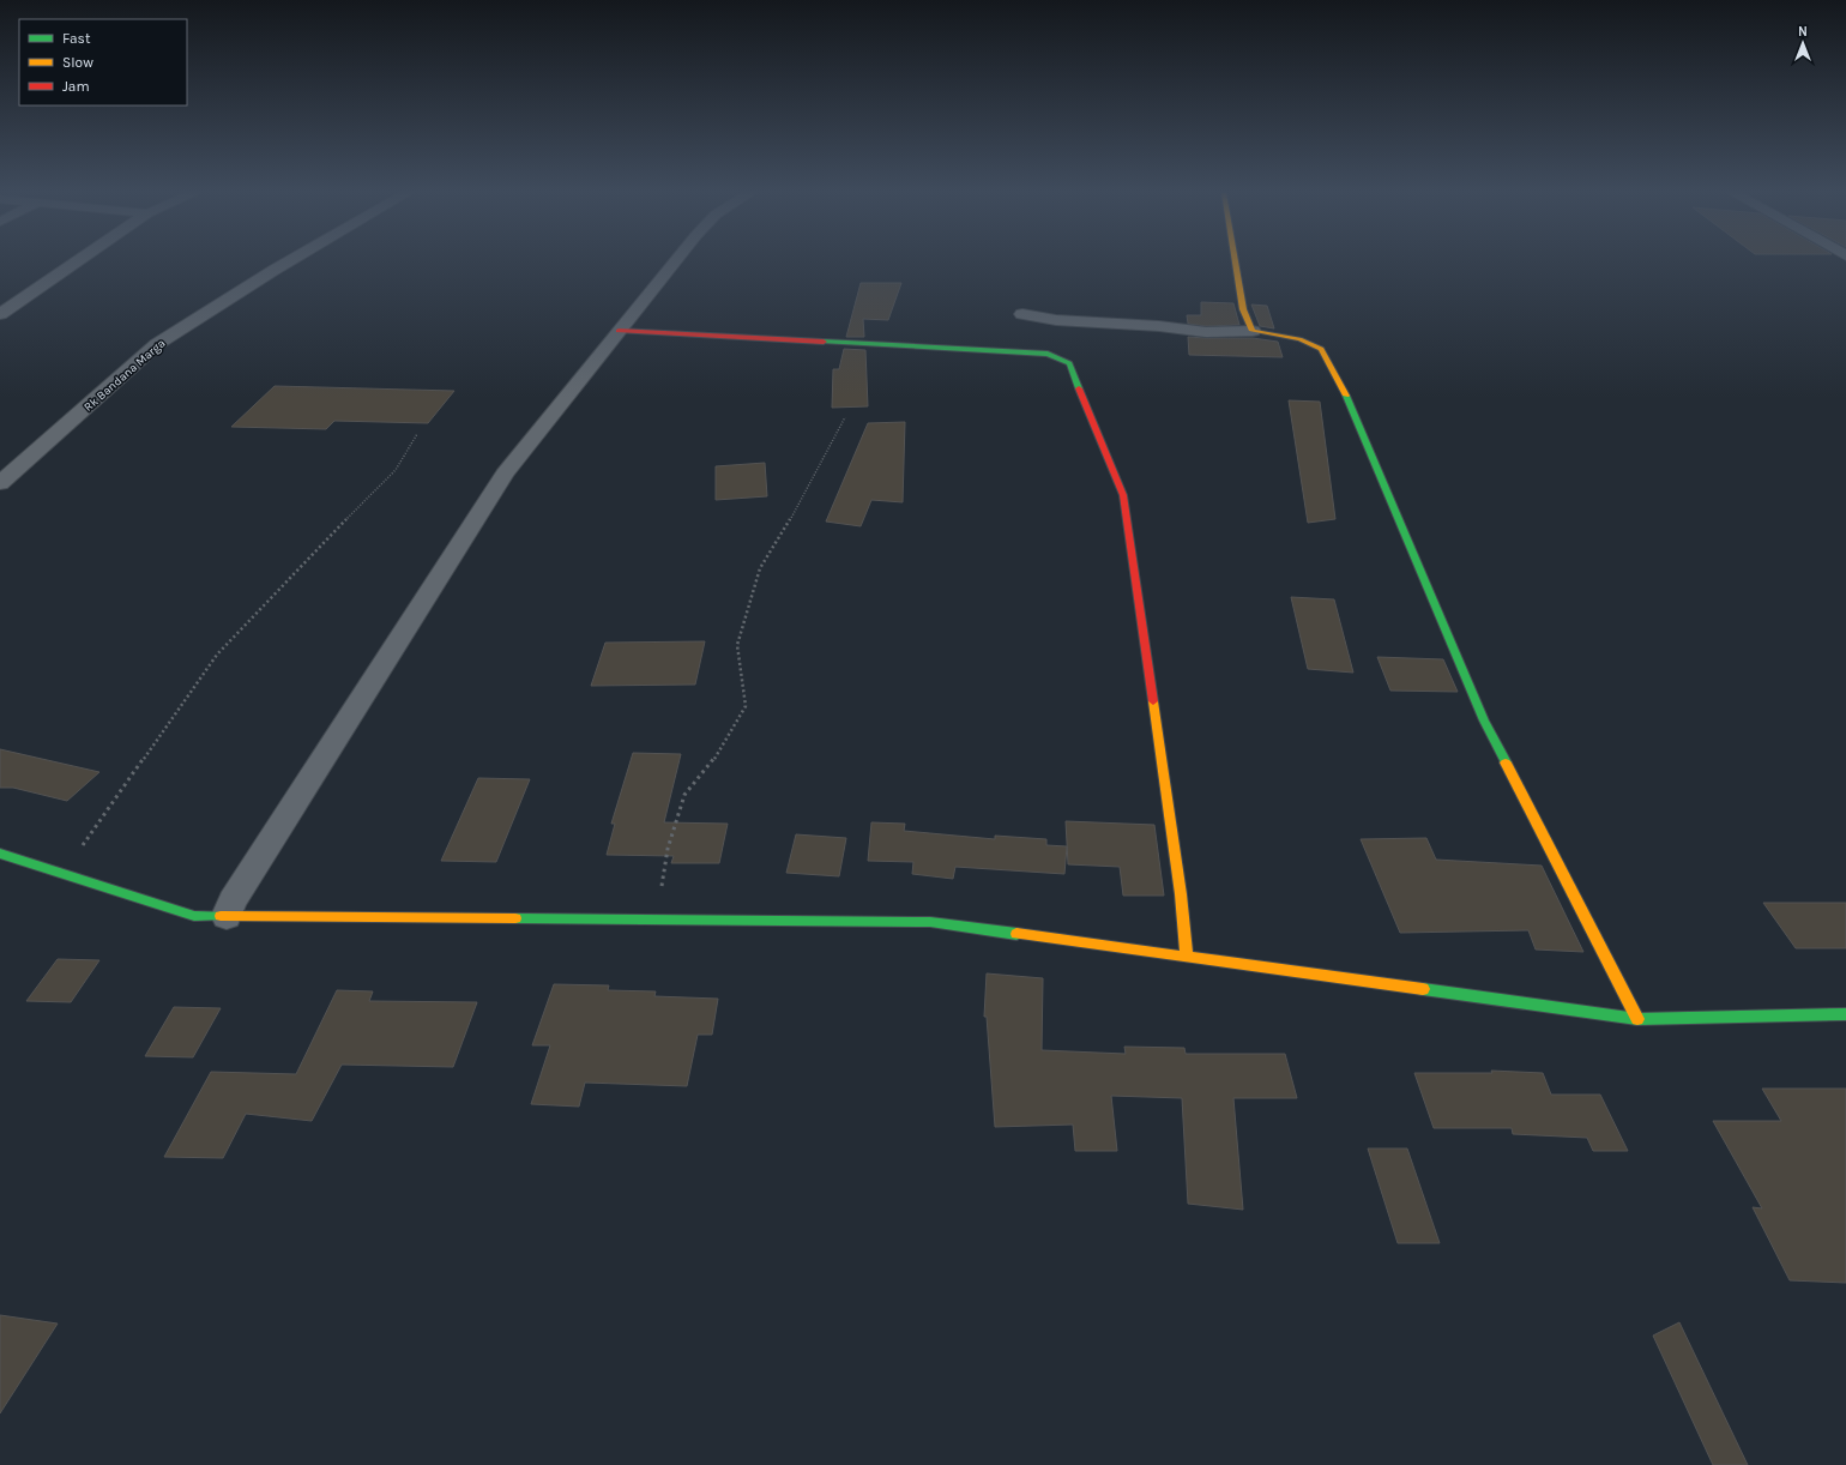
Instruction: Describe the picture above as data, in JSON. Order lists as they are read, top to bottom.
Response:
{
  "streets": {
    "street": ["Rk Bandana Marga"]
  },
  "legend": ["Fast", "Slow", "Jam"],
  "north": "top"
}
